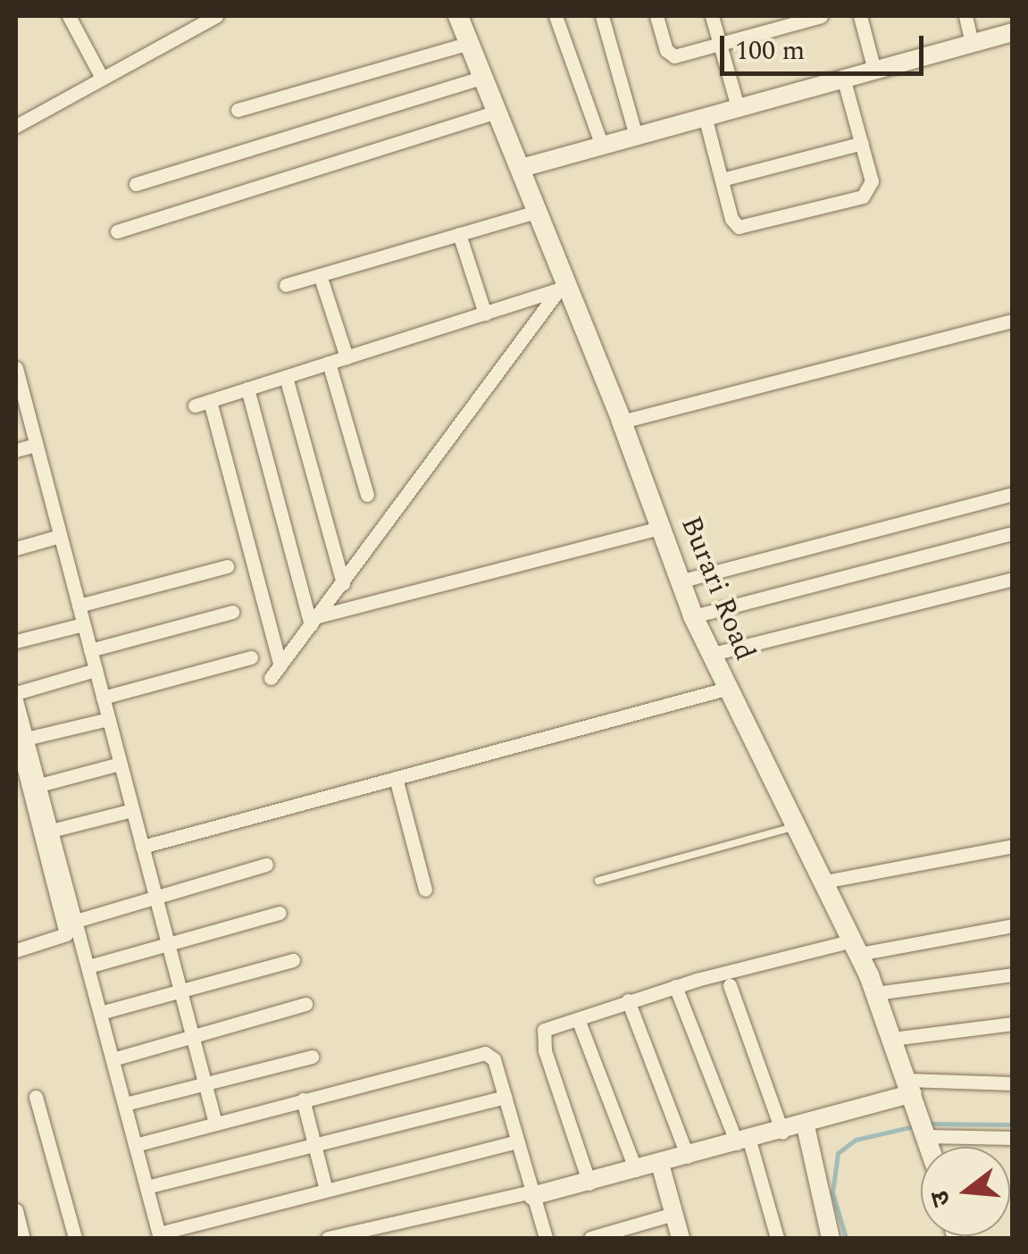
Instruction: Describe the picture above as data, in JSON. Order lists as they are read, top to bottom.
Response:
{
  "streets": {
    "main road": ["Burari Road"]
  },
  "scale_bar": "100 m",
  "north": "left"
}
